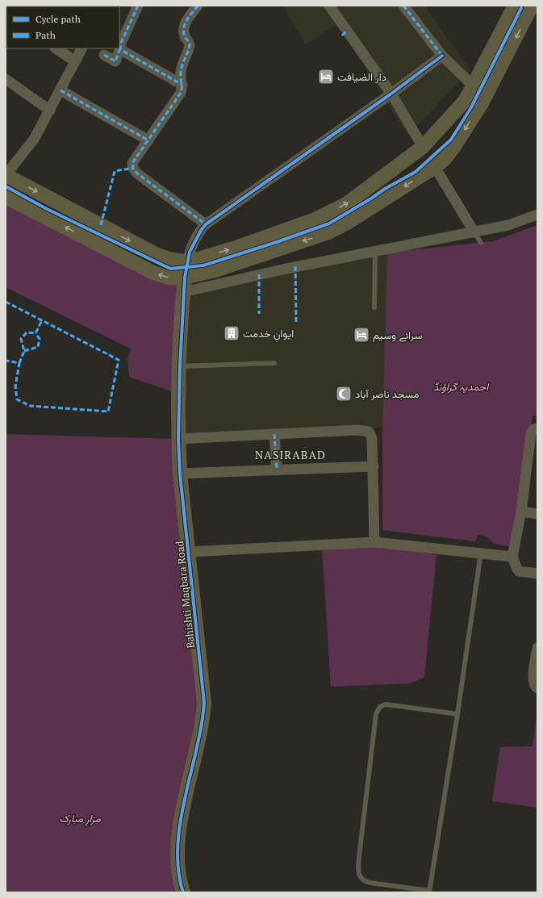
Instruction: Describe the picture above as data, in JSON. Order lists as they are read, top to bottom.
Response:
{
  "streets": {
    "street": ["Bahishti Maqbara Road"]
  },
  "districts": ["NASIRABAD"],
  "parks": ["احمدیہ گراؤنڈ", "مزارِ مبارک"],
  "places": {
    "hotel": ["دار الضیافت", "سرائے وسیم"],
    "building": ["ایوانِ خدمت"],
    "mosque": ["مسجد ناصر آباد"]
  },
  "legend": ["Cycle path", "Path"]
}
